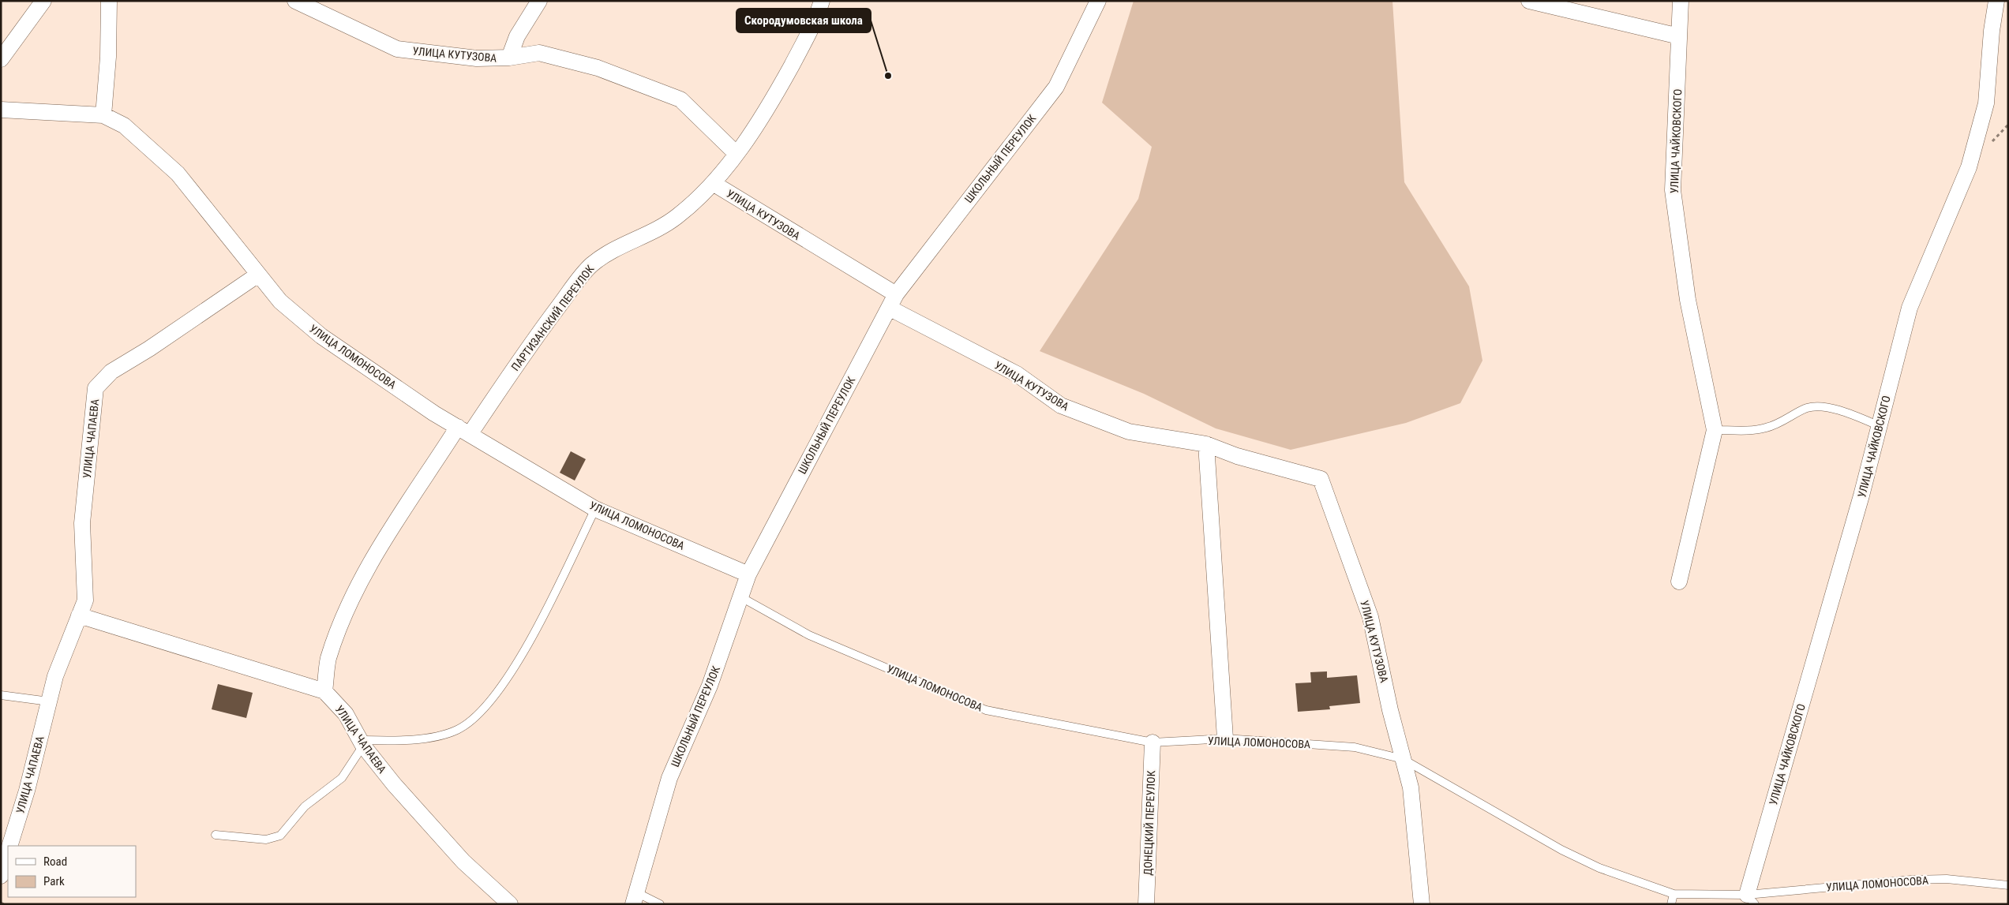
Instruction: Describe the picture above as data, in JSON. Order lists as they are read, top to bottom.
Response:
{
  "streets": {
    "street": [
      "УЛИЦА КУТУЗОВА",
      "УЛИЦА ЧАЙКОВСКОГО",
      "ШКОЛЬНЫЙ ПЕРЕУЛОК",
      "ПАРТИЗАНСКИЙ ПЕРЕУЛОК",
      "УЛИЦА ЛОМОНОСОВА",
      "УЛИЦА ЧАПАЕВА",
      "ДОНЕЦКИЙ ПЕРЕУЛОК"
    ]
  },
  "crossings": [
    ["УЛИЦА КУТУЗОВА", "ШКОЛЬНЫЙ ПЕРЕУЛОК"],
    ["УЛИЦА КУТУЗОВА", "ПАРТИЗАНСКИЙ ПЕРЕУЛОК"],
    ["УЛИЦА КУТУЗОВА", "УЛИЦА ЛОМОНОСОВА"],
    ["УЛИЦА ЧАЙКОВСКОГО", "УЛИЦА ЛОМОНОСОВА"],
    ["ШКОЛЬНЫЙ ПЕРЕУЛОК", "УЛИЦА ЛОМОНОСОВА"],
    ["ПАРТИЗАНСКИЙ ПЕРЕУЛОК", "УЛИЦА ЛОМОНОСОВА"],
    ["ПАРТИЗАНСКИЙ ПЕРЕУЛОК", "УЛИЦА ЧАПАЕВА"],
    ["УЛИЦА ЛОМОНОСОВА", "УЛИЦА ЧАПАЕВА"],
    ["УЛИЦА ЛОМОНОСОВА", "ДОНЕЦКИЙ ПЕРЕУЛОК"]
  ],
  "places": ["Скородумовская школа"],
  "legend": ["Road", "Park"]
}
